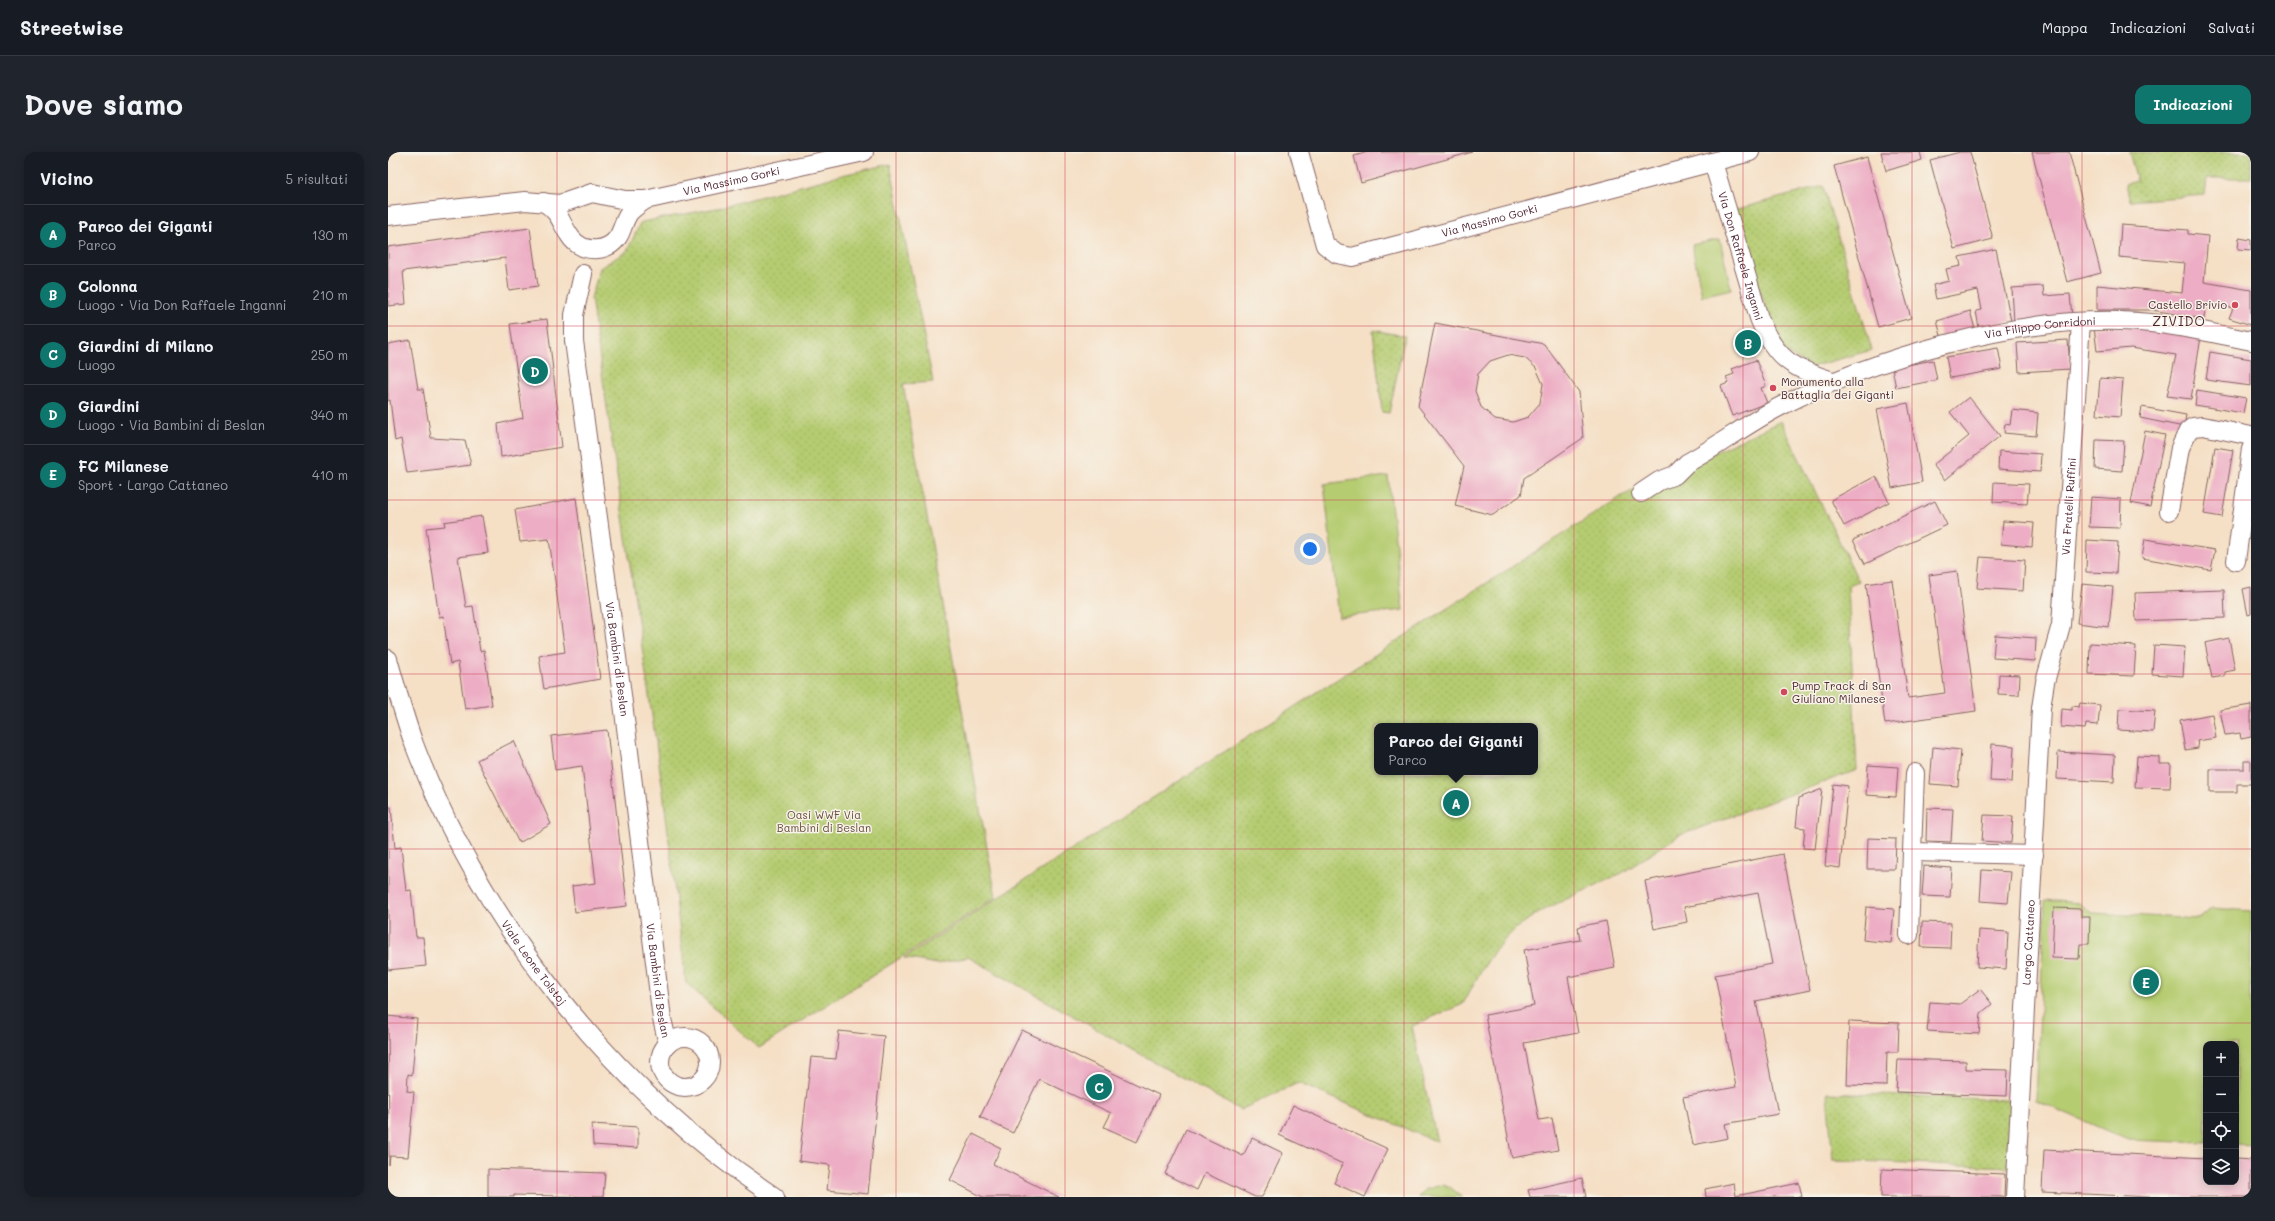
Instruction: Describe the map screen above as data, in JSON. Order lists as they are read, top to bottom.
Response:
{
  "streets": {
    "street": [
      "Via Massimo Gorki",
      "Via Don Raffaele Inganni",
      "Via Filippo Corridoni",
      "Via Fratelli Ruffini",
      "Via Bambini di Beslan",
      "Largo Cattaneo",
      "Viale Leone Tolstoj"
    ]
  },
  "crossings": [
    ["Via Massimo Gorki", "Via Don Raffaele Inganni"],
    ["Via Massimo Gorki", "Via Bambini di Beslan"],
    ["Via Don Raffaele Inganni", "Via Filippo Corridoni"],
    ["Via Filippo Corridoni", "Via Fratelli Ruffini"],
    ["Via Fratelli Ruffini", "Largo Cattaneo"]
  ],
  "districts": ["ZIVIDO"],
  "parks": ["Oasi WWF Via Bambini di Beslan"],
  "places": ["Castello Brivio", "Monumento alla Battaglia dei Giganti", "Pump Track di San Giuliano Milanese"],
  "page": {
    "header": "Streetwise",
    "nav": ["Mappa", "Indicazioni", "Salvati"],
    "buttons": "Indicazioni",
    "title": "Dove siamo",
    "heading": ["Vicino", "5 risultati"],
    "list": [
      {
        "mark": "A",
        "name": "Parco dei Giganti",
        "note": "Parco",
        "value": "130 m"
      },
      {
        "mark": "B",
        "name": "Colonna",
        "note": "Luogo · Via Don Raffaele Inganni",
        "value": "210 m"
      },
      {
        "mark": "C",
        "name": "Giardini di Milano",
        "note": "Luogo",
        "value": "250 m"
      },
      {
        "mark": "D",
        "name": "Giardini",
        "note": "Luogo · Via Bambini di Beslan",
        "value": "340 m"
      },
      {
        "mark": "E",
        "name": "FC Milanese",
        "note": "Sport · Largo Cattaneo",
        "value": "410 m"
      }
    ],
    "pins": [
      "B",
      "D",
      "A",
      "E",
      "C"
    ],
    "popup": ["Parco dei Giganti", "Parco"],
    "map_buttons": ["+", "−"]
  }
}
